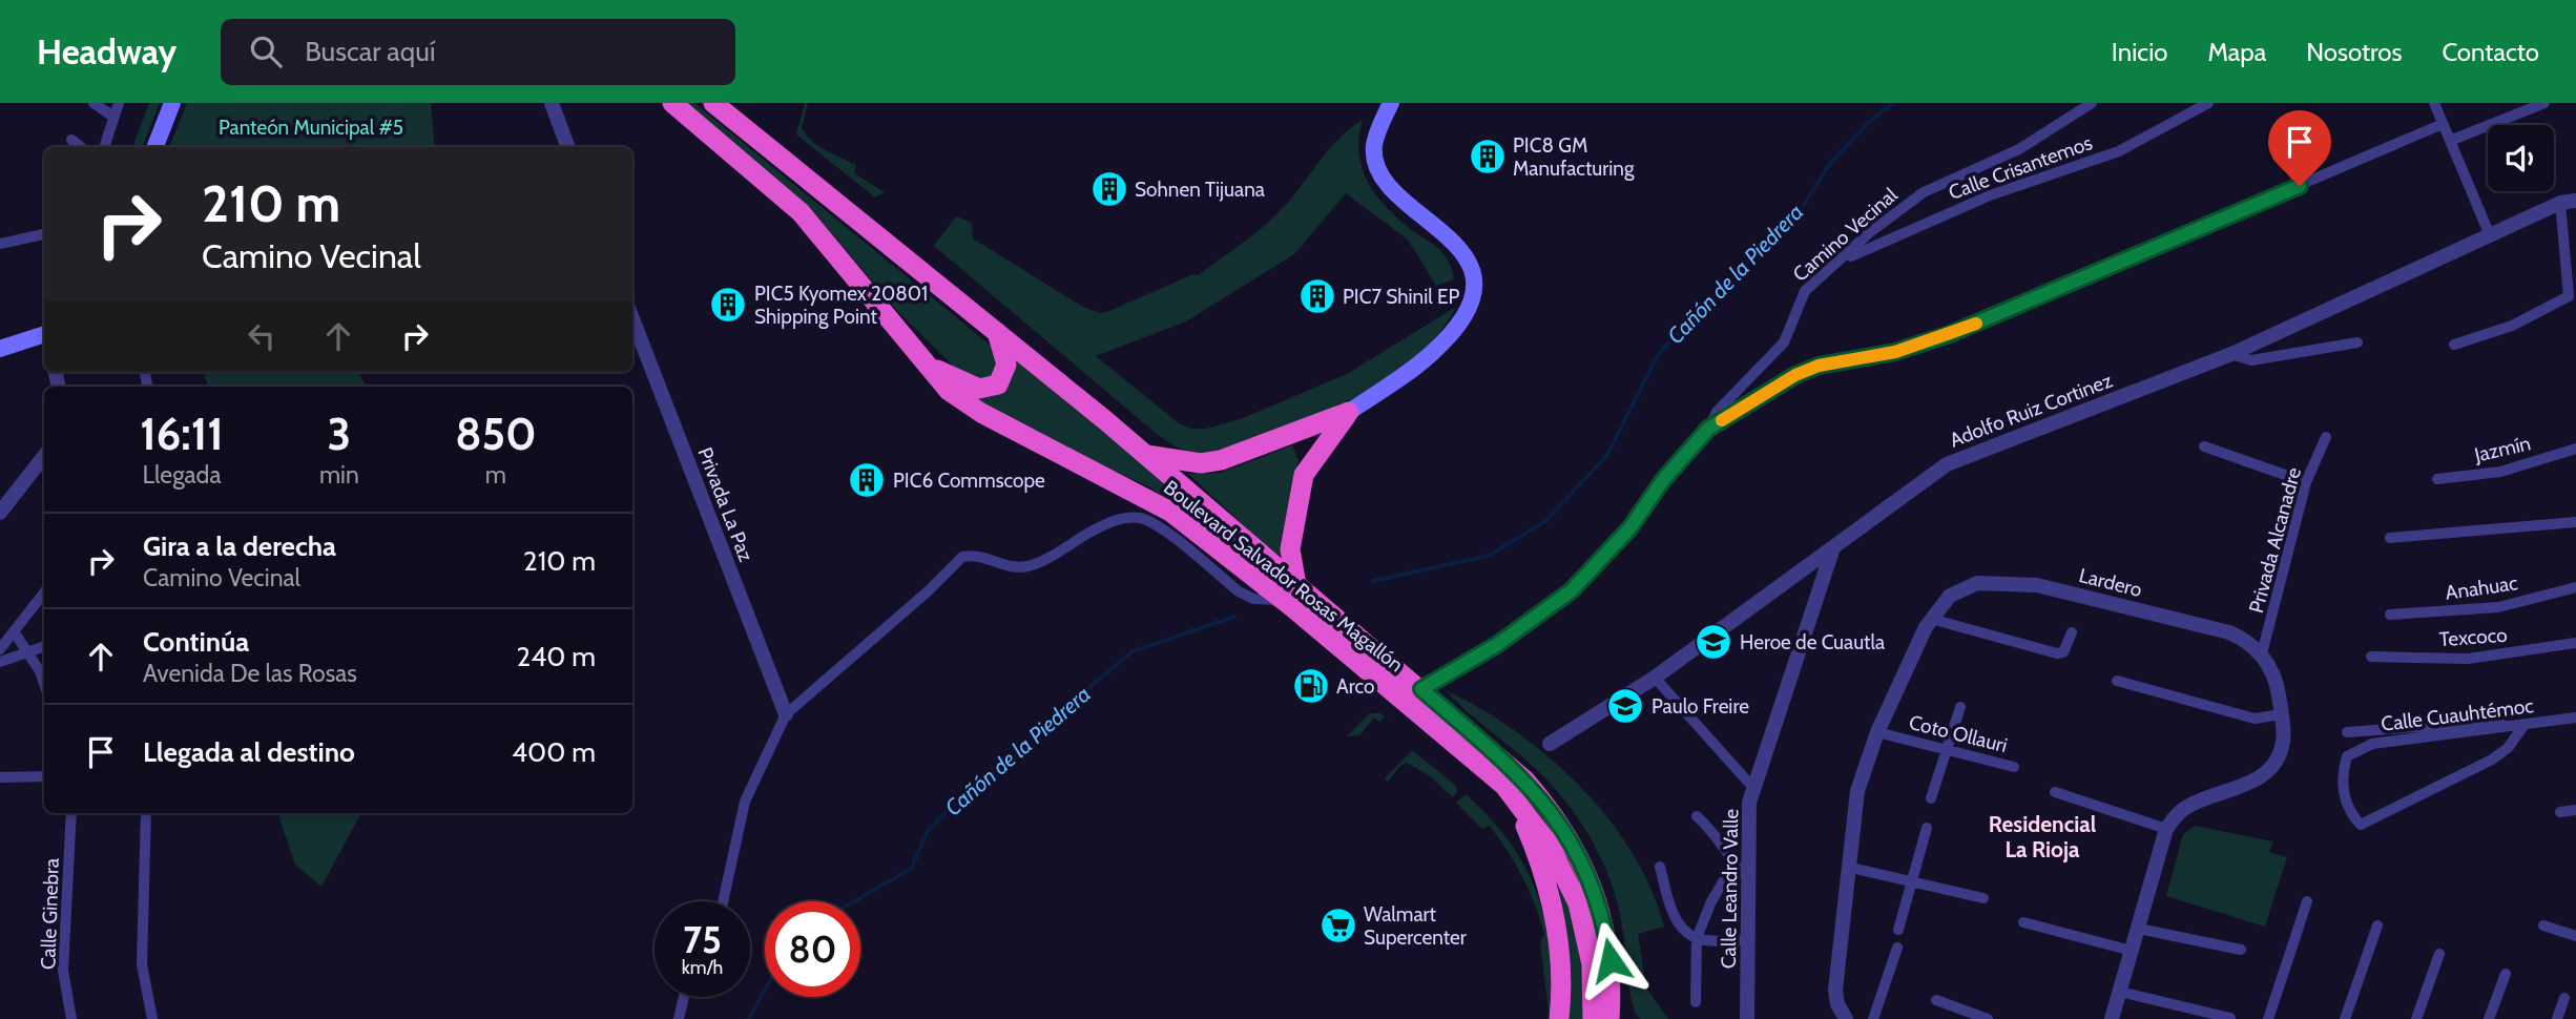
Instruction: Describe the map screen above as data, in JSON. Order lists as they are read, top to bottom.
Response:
{
  "streets": {
    "highway": ["Boulevard Salvador Rosas Magallón"],
    "street": [
      "Calle Crisantemos",
      "Camino Vecinal",
      "Adolfo Ruiz Cortinez",
      "Jazmín",
      "Privada La Paz",
      "Privada Alcanadre",
      "Lardero",
      "Anahuac",
      "Texcoco",
      "Calle Cuauhtémoc",
      "Coto Ollauri",
      "Calle Leandro Valle",
      "Calle Ginebra"
    ]
  },
  "crossings": [
    ["Calle Crisantemos", "Camino Vecinal"],
    ["Camino Vecinal", "Boulevard Salvador Rosas Magallón"],
    ["Adolfo Ruiz Cortinez", "Calle Leandro Valle"],
    ["Privada Alcanadre", "Lardero"],
    ["Lardero", "Coto Ollauri"]
  ],
  "districts": ["Residencial La Rioja"],
  "water": ["Cañón de la Piedrera"],
  "parks": ["Panteón Municipal #5"],
  "places": {
    "building": [
      "PIC8 GM Manufacturing",
      "Sohnen Tijuana",
      "PIC7 Shinil EP",
      "PIC5 Kyomex 20801 Shipping Point",
      "PIC6 Commscope"
    ],
    "school or university": ["Heroe de Cuautla", "Paulo Freire"],
    "fuel station": ["Arco"],
    "supermarket": ["Walmart Supercenter"]
  },
  "page": {
    "header": "Headway",
    "search": "Buscar aquí",
    "nav": [
      "Inicio",
      "Mapa",
      "Nosotros",
      "Contacto"
    ],
    "turn": ["210 m", "Camino Vecinal"],
    "eta": [
      "16:11",
      "Llegada",
      "3",
      "min",
      "850",
      "m"
    ],
    "list": [
      {
        "name": "Gira a la derecha",
        "note": "Camino Vecinal",
        "value": "210 m"
      },
      {
        "name": "Continúa",
        "note": "Avenida De las Rosas",
        "value": "240 m"
      },
      {
        "name": "Llegada al destino",
        "value": "400 m"
      }
    ],
    "speed": "75 km/h",
    "limit": "80"
  }
}
